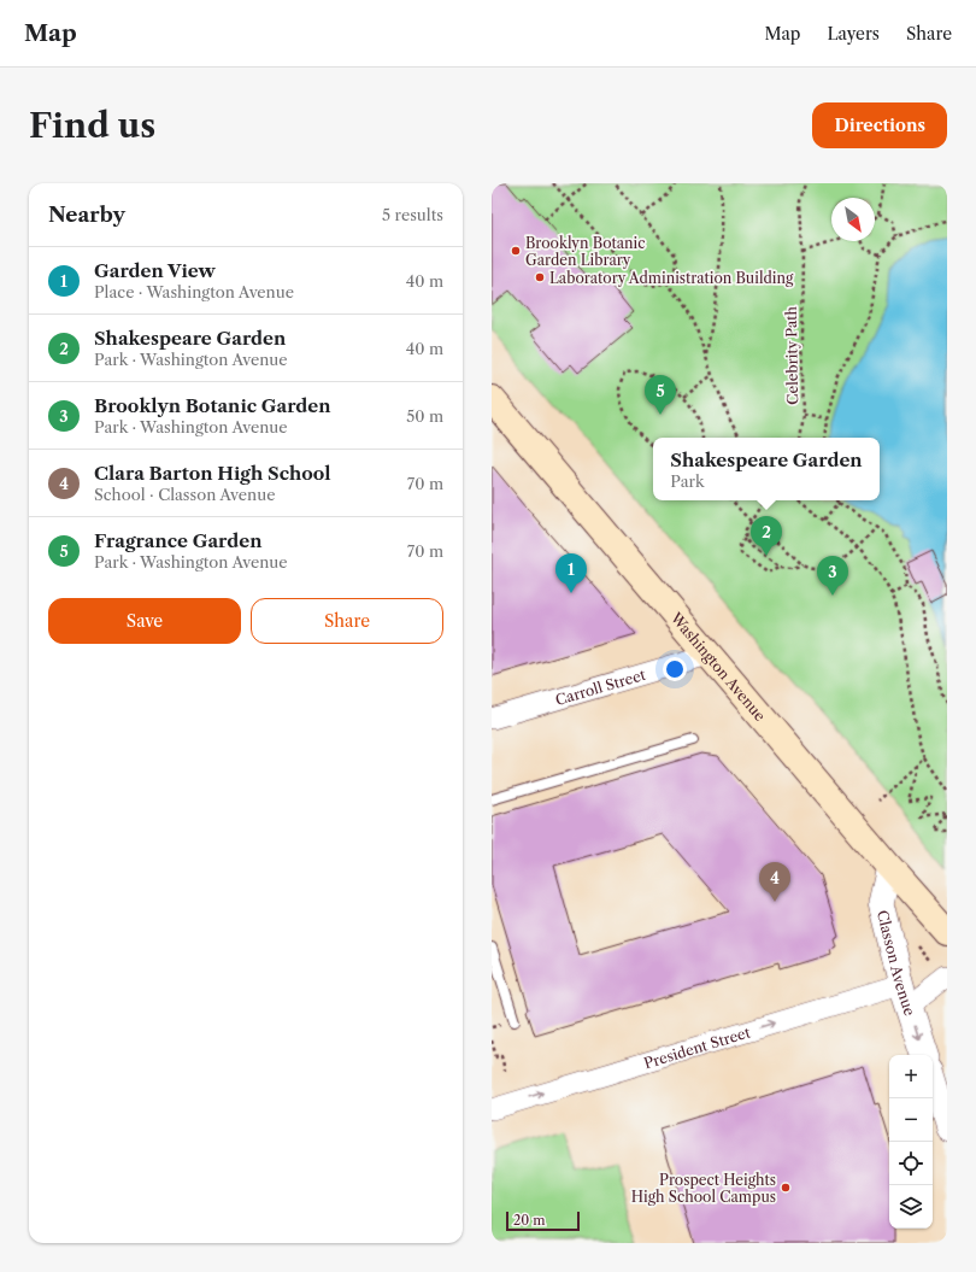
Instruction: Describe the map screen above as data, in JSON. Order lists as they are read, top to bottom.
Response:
{
  "streets": {
    "main road": ["Washington Avenue"],
    "street": ["Carroll Street", "Classon Avenue", "President Street"],
    "path": ["Celebrity Path"]
  },
  "crossings": [
    ["Washington Avenue", "Carroll Street"],
    ["Washington Avenue", "Classon Avenue"],
    ["Classon Avenue", "President Street"]
  ],
  "one_way": ["President Street"],
  "places": ["Brooklyn Botanic Garden Library", "Laboratory Administration Building", "Prospect Heights High School Campus"],
  "scale_bar": "20 m",
  "north": "bottom right",
  "page": {
    "header": "Map",
    "nav": ["Map", "Layers", "Share"],
    "buttons": [
      "Directions",
      ["Save", "Share"]
    ],
    "title": "Find us",
    "heading": ["Nearby", "5 results"],
    "list": [
      {
        "mark": "1",
        "name": "Garden View",
        "note": "Place · Washington Avenue",
        "value": "40 m"
      },
      {
        "mark": "2",
        "name": "Shakespeare Garden",
        "note": "Park · Washington Avenue",
        "value": "40 m"
      },
      {
        "mark": "3",
        "name": "Brooklyn Botanic Garden",
        "note": "Park · Washington Avenue",
        "value": "50 m"
      },
      {
        "mark": "4",
        "name": "Clara Barton High School",
        "note": "School · Classon Avenue",
        "value": "70 m"
      },
      {
        "mark": "5",
        "name": "Fragrance Garden",
        "note": "Park · Washington Avenue",
        "value": "70 m"
      }
    ],
    "pins": [
      "5",
      "2",
      "1",
      "3",
      "4"
    ],
    "popup": ["Shakespeare Garden", "Park"],
    "map_buttons": ["+", "−"],
    "scale": "20 m"
  }
}
